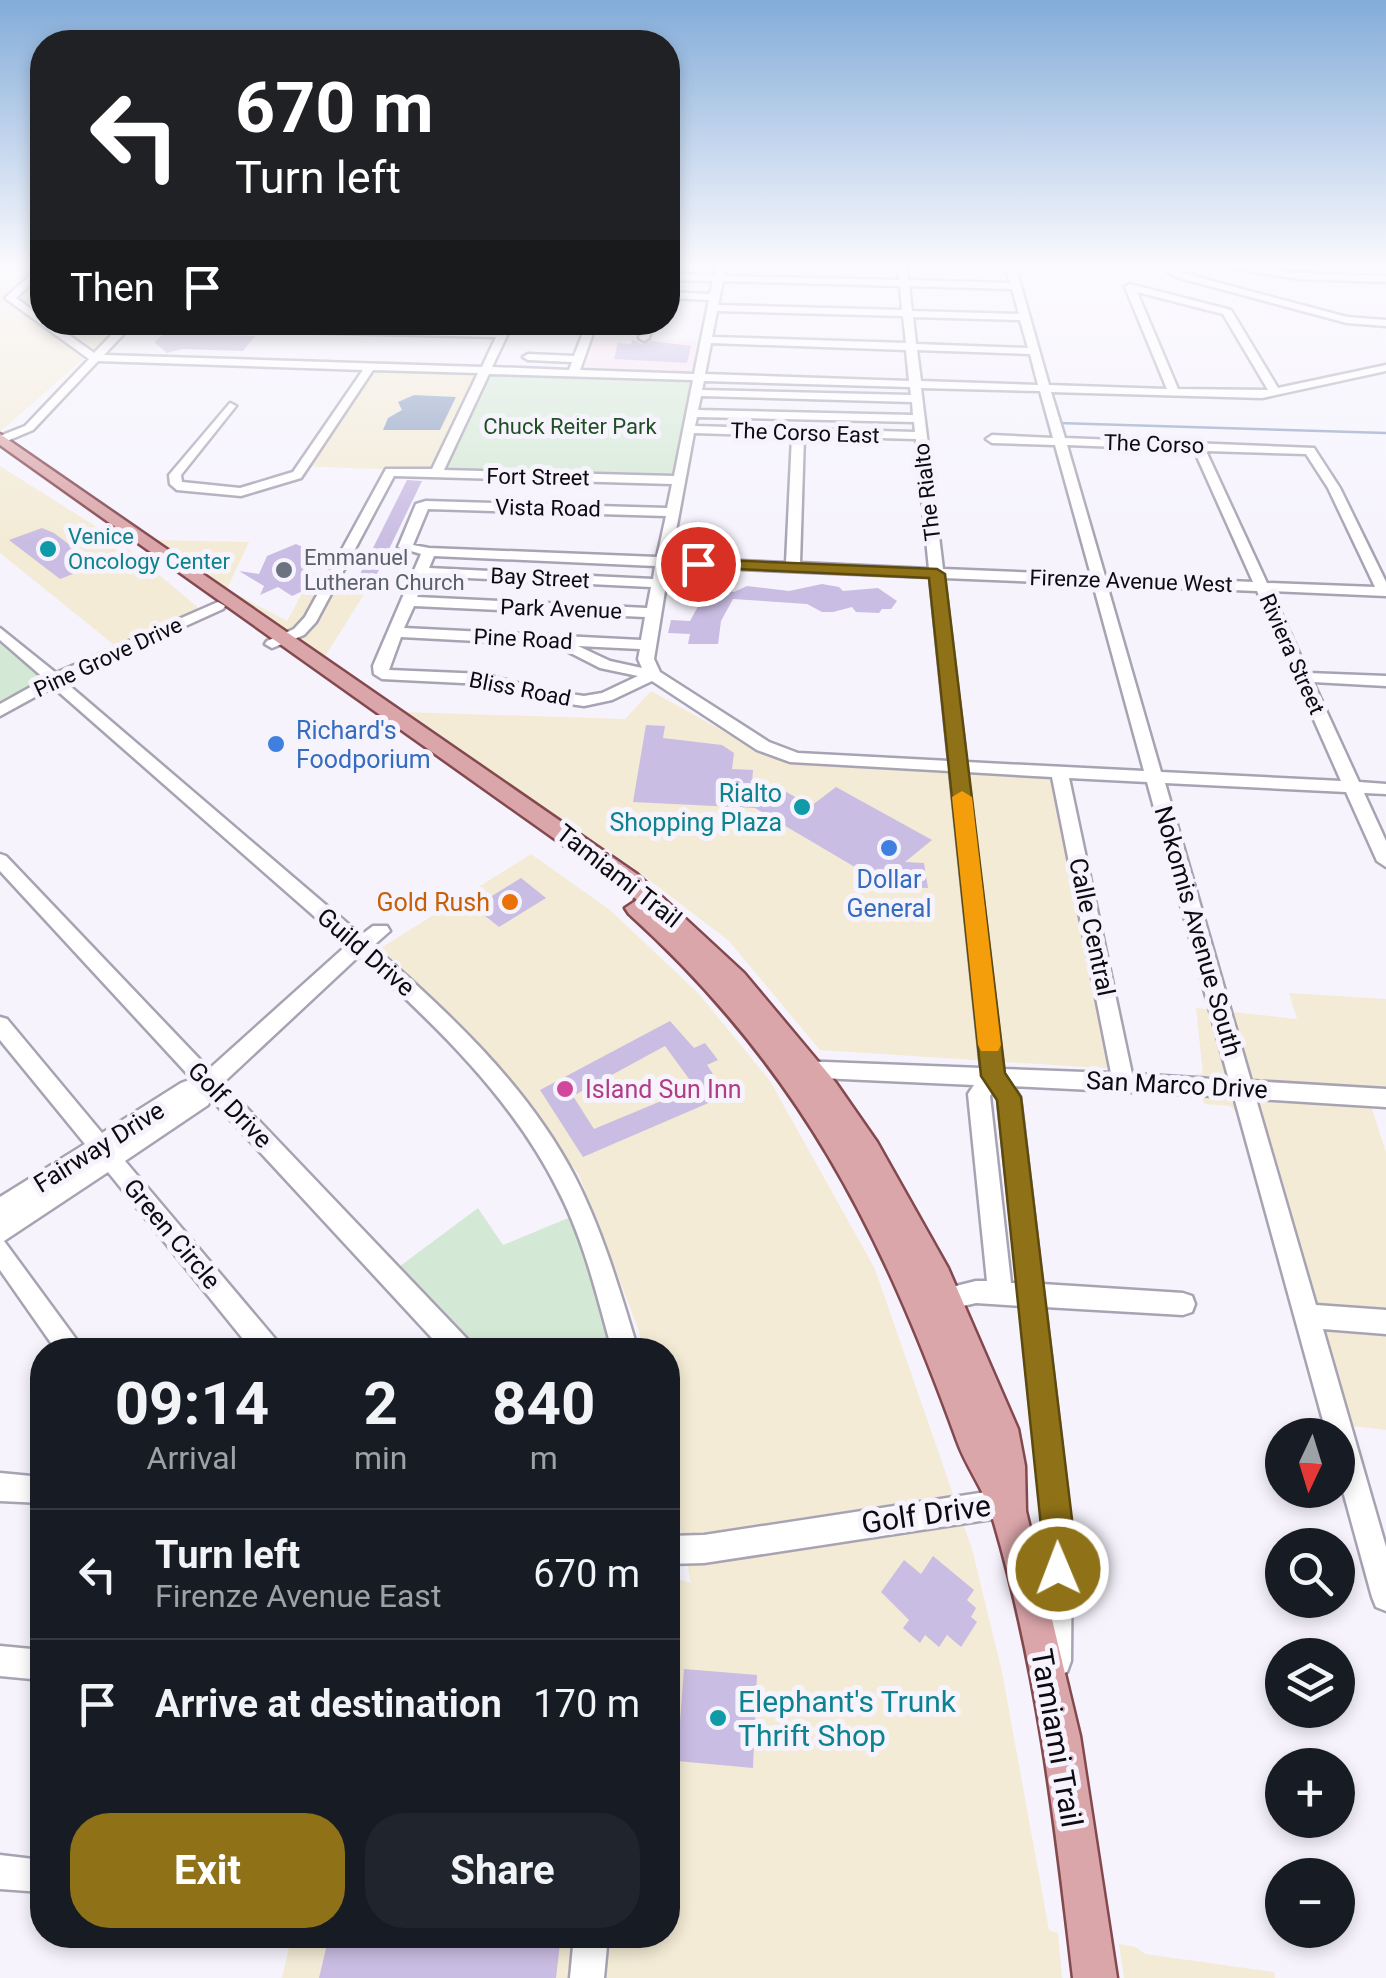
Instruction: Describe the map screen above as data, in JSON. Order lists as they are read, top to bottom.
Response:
{
  "streets": {
    "main road": ["Tamiami Trail"],
    "street": [
      "The Corso East",
      "The Corso",
      "Fort Street",
      "The Rialto",
      "Vista Road",
      "Bay Street",
      "Firenze Avenue West",
      "Park Avenue",
      "Pine Road",
      "Riviera Street",
      "Pine Grove Drive",
      "Bliss Road",
      "Calle Central",
      "Nokomis Avenue South",
      "Guild Drive",
      "San Marco Drive",
      "Golf Drive",
      "Fairway Drive",
      "Green Circle"
    ]
  },
  "crossings": [
    ["The Corso East", "The Rialto"],
    ["The Corso", "Firenze Avenue West"],
    ["The Corso", "Riviera Street"],
    ["The Corso", "Nokomis Avenue South"],
    ["Fort Street", "Tamiami Trail"],
    ["The Rialto", "Firenze Avenue West"],
    ["The Rialto", "Tamiami Trail"],
    ["The Rialto", "San Marco Drive"],
    ["Vista Road", "Firenze Avenue West"],
    ["Firenze Avenue West", "Riviera Street"],
    ["Firenze Avenue West", "Nokomis Avenue South"],
    ["Pine Road", "Bliss Road"],
    ["Pine Grove Drive", "Tamiami Trail"],
    ["Pine Grove Drive", "Guild Drive"],
    ["Tamiami Trail", "San Marco Drive"],
    ["Tamiami Trail", "Golf Drive"],
    ["Calle Central", "San Marco Drive"],
    ["Nokomis Avenue South", "San Marco Drive"],
    ["Fairway Drive", "Green Circle"]
  ],
  "parks": ["Chuck Reiter Park"],
  "places": [
    "Venice Oncology Center",
    "Emmanuel Lutheran Church",
    "Richard's Foodporium",
    "Rialto Shopping Plaza",
    "Dollar General",
    "Gold Rush",
    "Island Sun Inn",
    "Elephant's Trunk Thrift Shop"
  ],
  "north": "bottom",
  "page": {
    "turn": ["670 m", "Turn left"],
    "then": "Then",
    "eta": [
      "09:14",
      "Arrival",
      "2",
      "min",
      "840",
      "m"
    ],
    "map_buttons": ["+", "−"],
    "list": [
      {
        "name": "Turn left",
        "note": "Firenze Avenue East",
        "value": "670 m"
      },
      {
        "name": "Arrive at destination",
        "value": "170 m"
      }
    ],
    "buttons": ["Exit", "Share"]
  }
}
